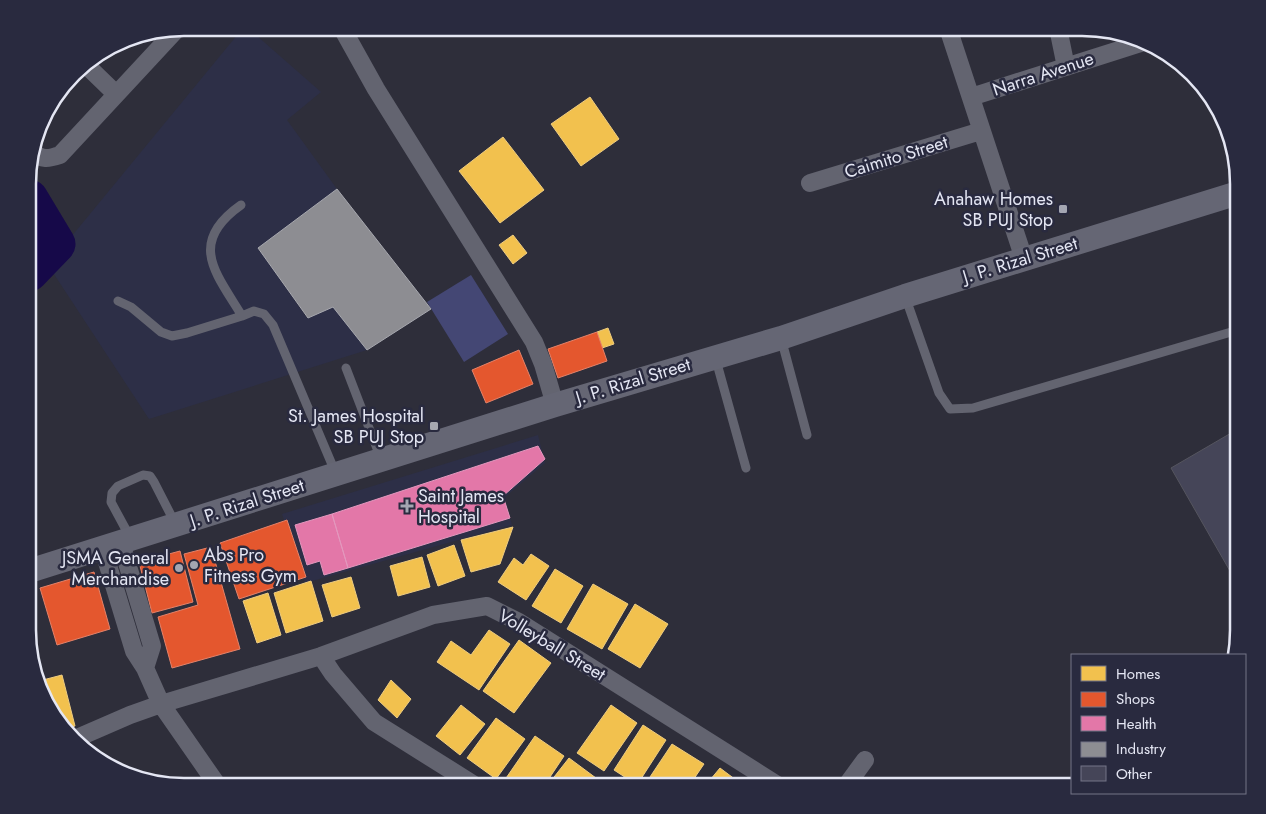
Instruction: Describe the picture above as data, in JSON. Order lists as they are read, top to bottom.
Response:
{
  "streets": {
    "main road": ["J. P. Rizal Street"],
    "street": ["Narra Avenue", "Caimito Street", "Volleyball Street"]
  },
  "places": {
    "transit": ["Anahaw Homes SB PUJ Stop", "St. James Hospital SB PUJ Stop"],
    "health": ["Saint James Hospital"],
    "other": ["Abs Pro Fitness Gym", "JSMA General Merchandise"]
  },
  "legend": [
    "Homes",
    "Shops",
    "Health",
    "Industry",
    "Other"
  ]
}
